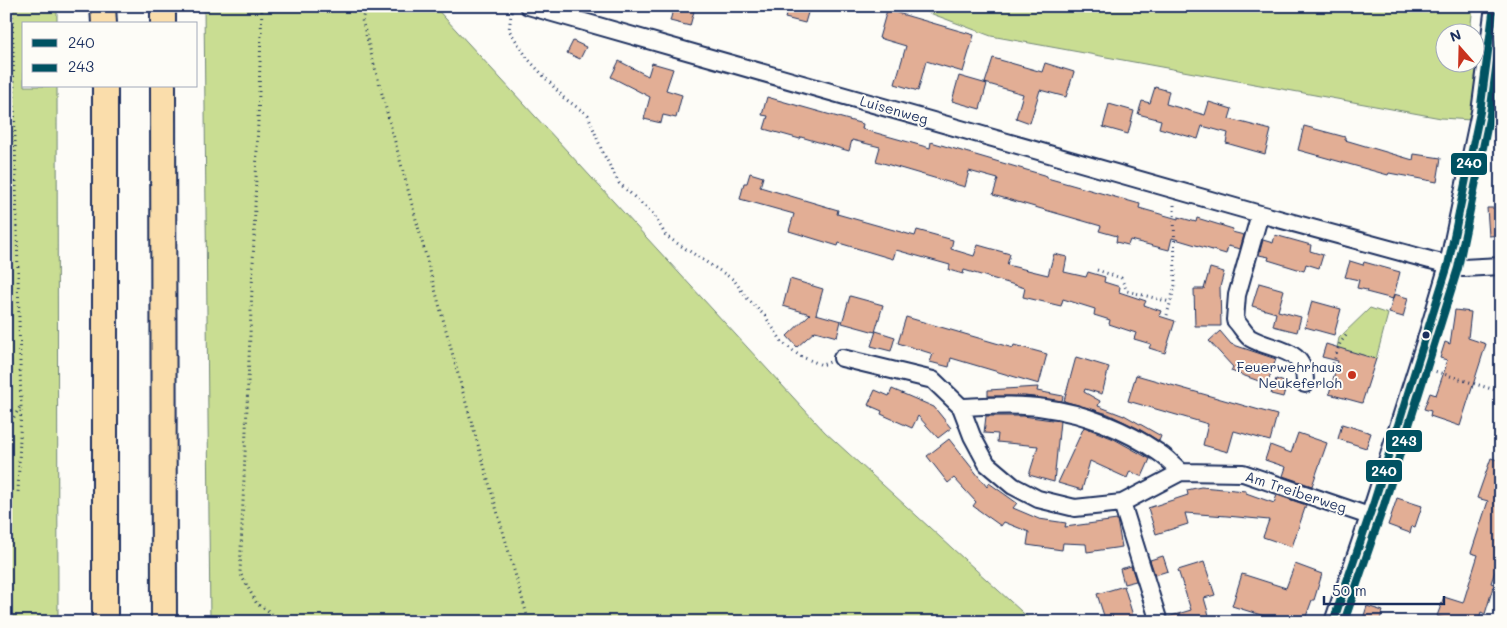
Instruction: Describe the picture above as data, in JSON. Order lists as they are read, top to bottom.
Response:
{
  "streets": {
    "street": ["Luisenweg", "Am Treiberweg"]
  },
  "places": ["Feuerwehrhaus Neukeferloh"],
  "lines": ["transit line 240", "transit line 243"],
  "legend": ["240", "243"],
  "scale_bar": "50 m",
  "north": "top"
}
